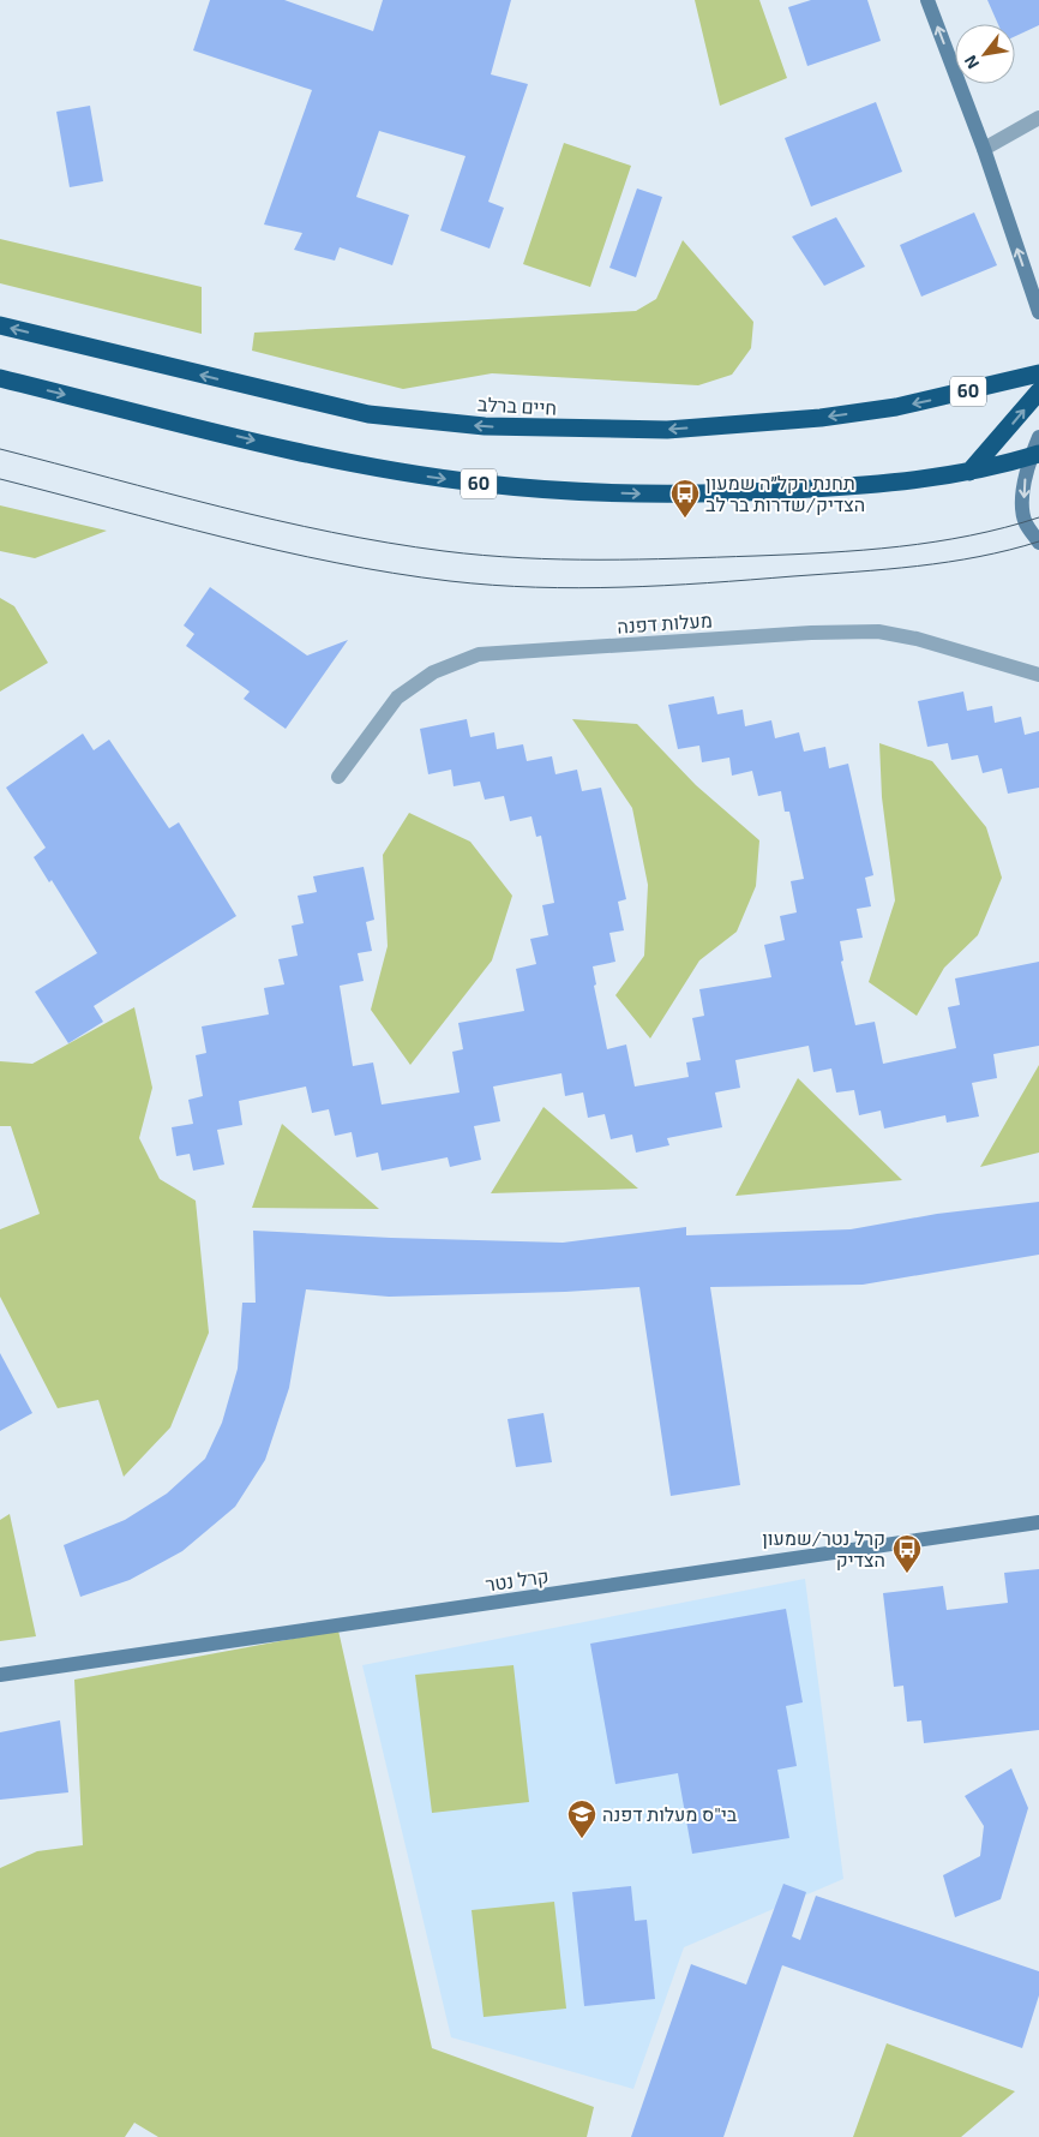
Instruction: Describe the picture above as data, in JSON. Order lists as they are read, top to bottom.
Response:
{
  "streets": {
    "highway": ["60", "חיים ברלב"],
    "street": ["מעלות דפנה", "קרל נטר"]
  },
  "places": {
    "bus stop": ["תחנת רקל״ה שמעון הצדיק/שדרות בר לב", "קרל נטר/שמעון הצדיק"],
    "school or university": ["בי\"ס מעלות דפנה"]
  },
  "north": "bottom left"
}
